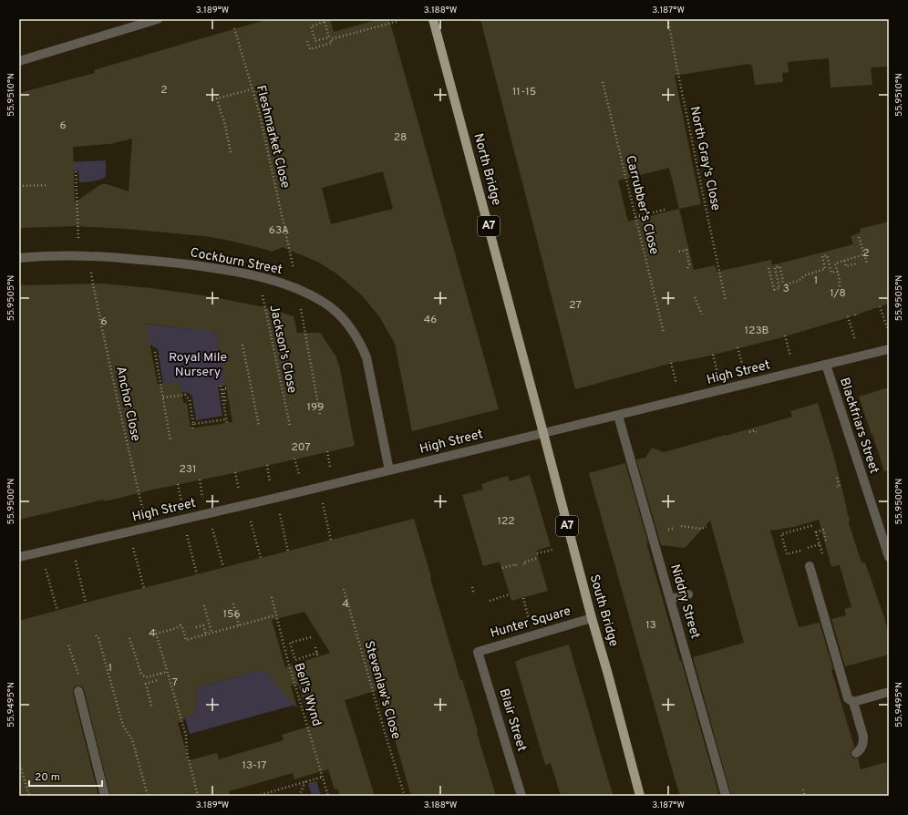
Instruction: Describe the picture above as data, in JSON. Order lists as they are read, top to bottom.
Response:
{
  "streets": {
    "main road": ["North Bridge", "A7", "South Bridge"],
    "street": [
      "Cockburn Street",
      "High Street",
      "Blackfriars Street",
      "Niddry Street",
      "Hunter Square",
      "Blair Street"
    ],
    "path": [
      "Fleshmarket Close",
      "North Gray's Close",
      "Carrubber's Close",
      "Jackson's Close",
      "Anchor Close",
      "Stevenlaw's Close",
      "Bell's Wynd"
    ]
  },
  "crossings": [
    ["North Bridge", "High Street"],
    ["North Bridge", "South Bridge"],
    ["Cockburn Street", "Jackson's Close"],
    ["Cockburn Street", "High Street"],
    ["High Street", "Anchor Close"],
    ["High Street", "Blackfriars Street"],
    ["High Street", "Niddry Street"],
    ["High Street", "South Bridge"],
    ["South Bridge", "Hunter Square"],
    ["Hunter Square", "Blair Street"]
  ],
  "parks": ["Royal Mile Nursery"],
  "house_numbers": [
    "2",
    "11-15",
    "6",
    "28",
    "63A",
    "2",
    "1",
    "3",
    "1/8",
    "27",
    "46",
    "6",
    "123B",
    "199",
    "207",
    "231",
    "122",
    "4",
    "156",
    "13",
    "4",
    "1",
    "7",
    "13-17"
  ],
  "scale_bar": "20 m",
  "coordinates": [
    "3.189°W",
    "3.188°W",
    "3.187°W",
    "55.9510°N",
    "55.9505°N",
    "55.9500°N",
    "55.9495°N"
  ]
}
